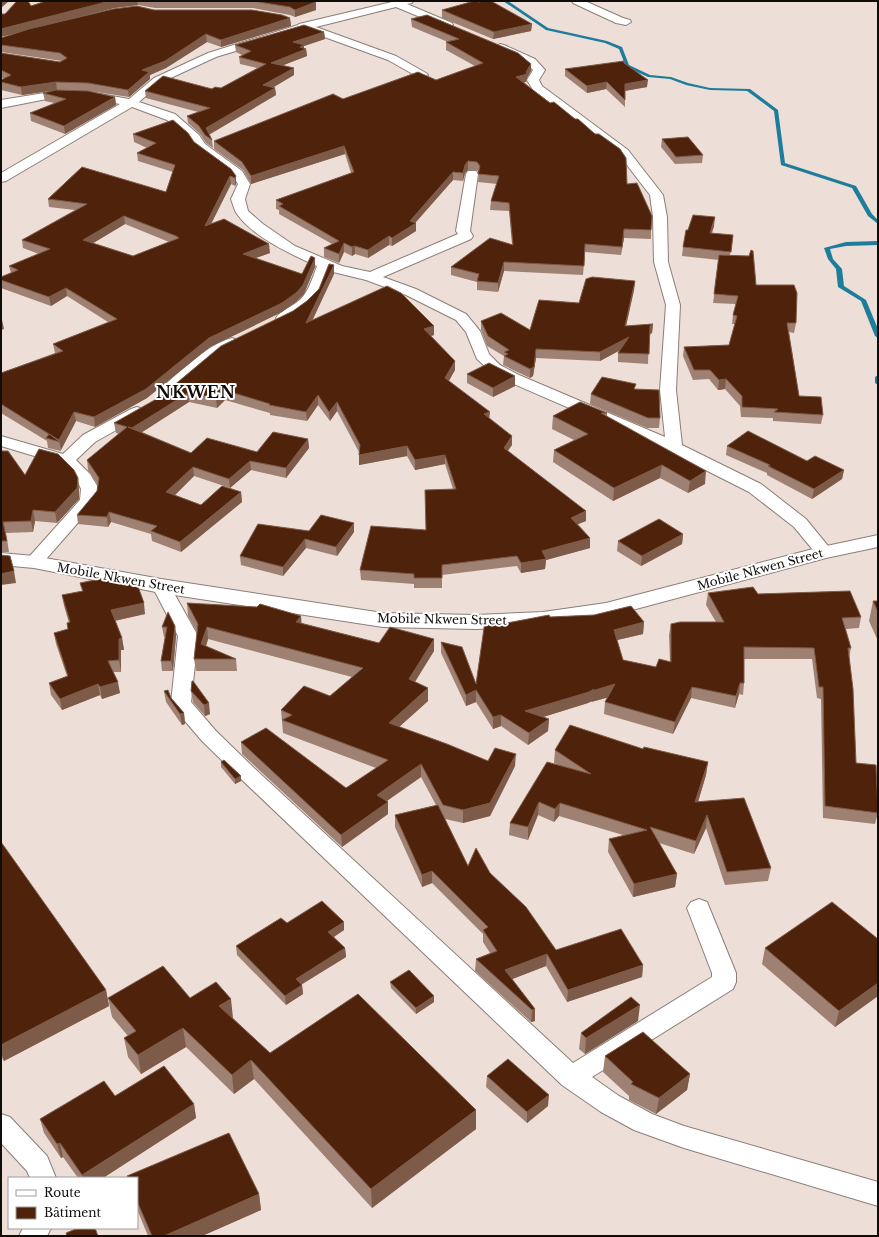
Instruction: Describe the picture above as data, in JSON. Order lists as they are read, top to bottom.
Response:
{
  "streets": {
    "highway": ["Mobile Nkwen Street"]
  },
  "districts": ["NKWEN"],
  "legend": ["Route", "Bâtiment"]
}
